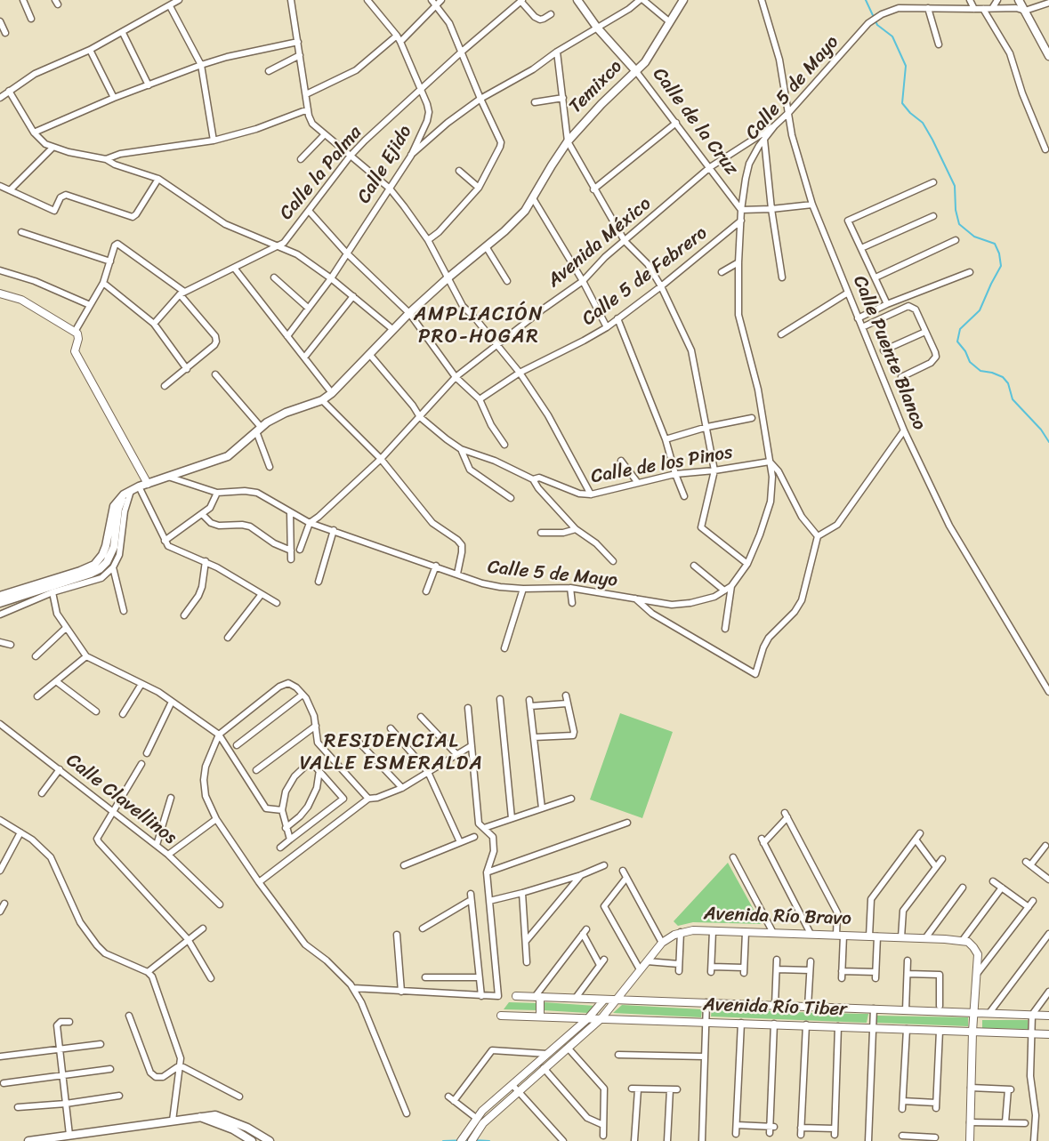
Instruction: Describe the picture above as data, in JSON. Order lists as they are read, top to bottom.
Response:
{
  "streets": {
    "main road": ["Temixco", "Calle de la Cruz"],
    "street": [
      "Calle 5 de Mayo",
      "Calle Ejido",
      "Calle la Palma",
      "Avenida México",
      "Calle 5 de Febrero",
      "Calle Puente Blanco",
      "Calle de los Pinos",
      "Calle Clavellinos",
      "Avenida Río Bravo",
      "Avenida Río Tiber"
    ]
  },
  "crossings": [
    ["Temixco", "Calle 5 de Mayo"],
    ["Temixco", "Calle de la Cruz"],
    ["Temixco", "Calle de los Pinos"],
    ["Calle 5 de Mayo", "Calle de la Cruz"],
    ["Calle 5 de Mayo", "Avenida México"],
    ["Calle 5 de Mayo", "Calle 5 de Febrero"],
    ["Calle 5 de Mayo", "Calle Puente Blanco"],
    ["Calle 5 de Mayo", "Calle de los Pinos"],
    ["Calle de la Cruz", "Avenida México"],
    ["Calle Ejido", "Calle la Palma"],
    ["Avenida México", "Calle de los Pinos"],
    ["Avenida Río Bravo", "Avenida Río Tiber"]
  ],
  "districts": ["AMPLIACIÓN PRO-HOGAR", "RESIDENCIAL VALLE ESMERALDA"]
}
